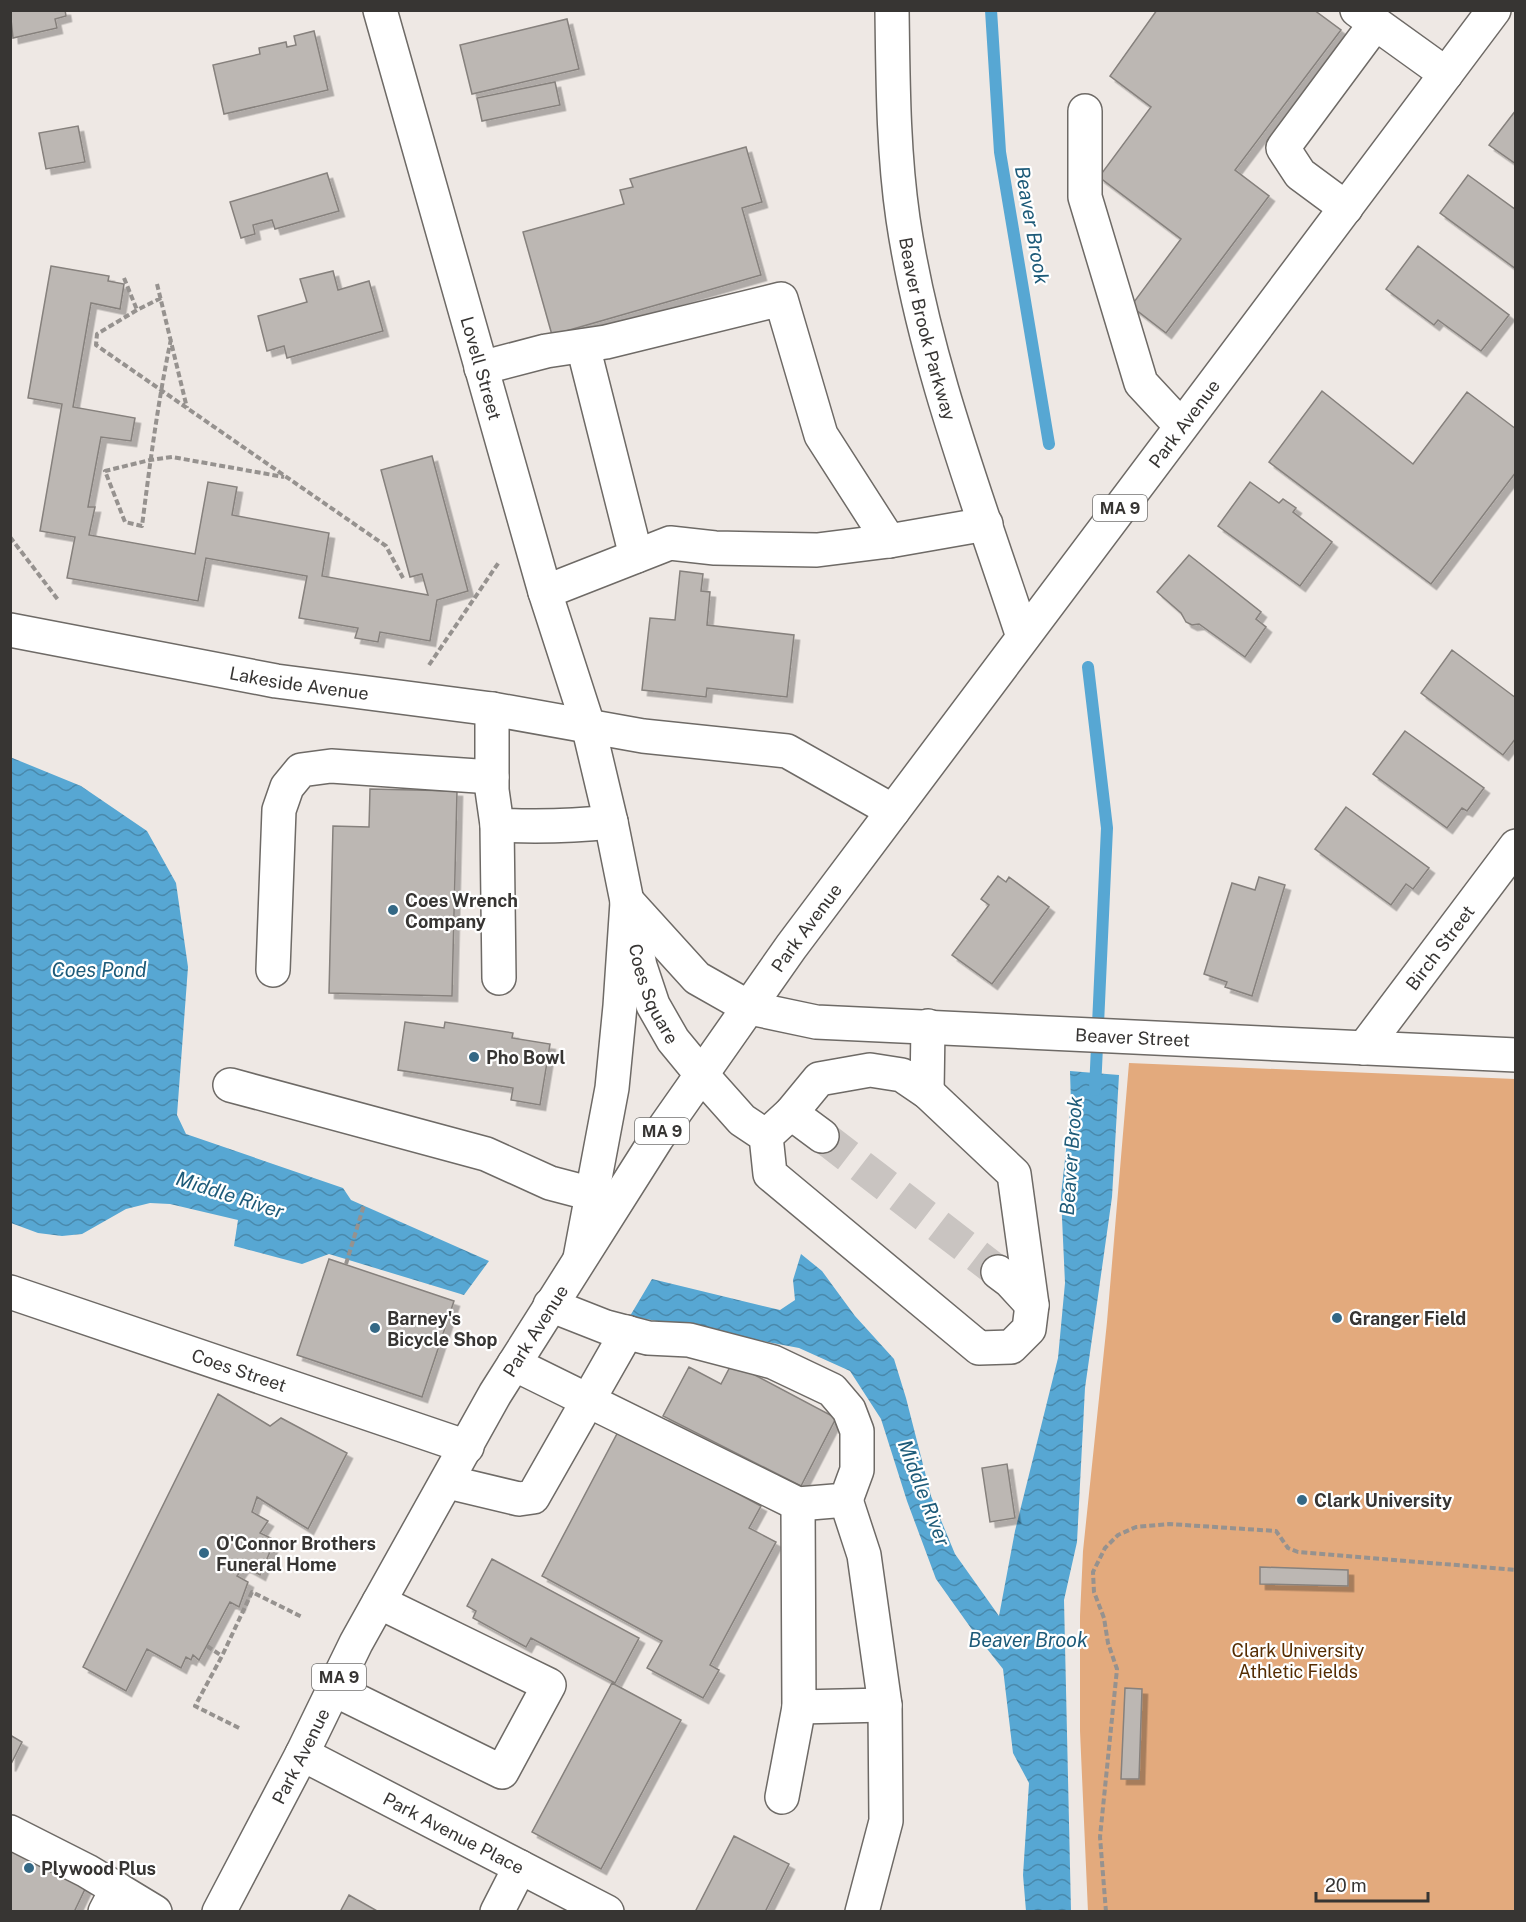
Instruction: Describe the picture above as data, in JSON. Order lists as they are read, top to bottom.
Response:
{
  "streets": {
    "main road": [
      "Beaver Brook Parkway",
      "Lovell Street",
      "Park Avenue",
      "MA 9",
      "Lakeside Avenue",
      "Birch Street",
      "Coes Square",
      "Beaver Street",
      "Coes Street",
      "Park Avenue Place"
    ]
  },
  "crossings": [
    ["Beaver Brook Parkway", "Park Avenue"],
    ["Lovell Street", "Lakeside Avenue"],
    ["Lovell Street", "Coes Square"],
    ["Park Avenue", "Lakeside Avenue"],
    ["Park Avenue", "Coes Square"],
    ["Park Avenue", "Beaver Street"],
    ["Park Avenue", "Coes Street"],
    ["Park Avenue", "Park Avenue Place"],
    ["Lakeside Avenue", "Coes Square"],
    ["Birch Street", "Beaver Street"],
    ["Coes Square", "Beaver Street"]
  ],
  "water": ["Beaver Brook", "Coes Pond", "Middle River"],
  "parks": ["Clark University Athletic Fields"],
  "places": [
    "Coes Wrench Company",
    "Pho Bowl",
    "Granger Field",
    "Barney's Bicycle Shop",
    "Clark University",
    "O'Connor Brothers Funeral Home",
    "Plywood Plus"
  ],
  "scale_bar": "20 m"
}
